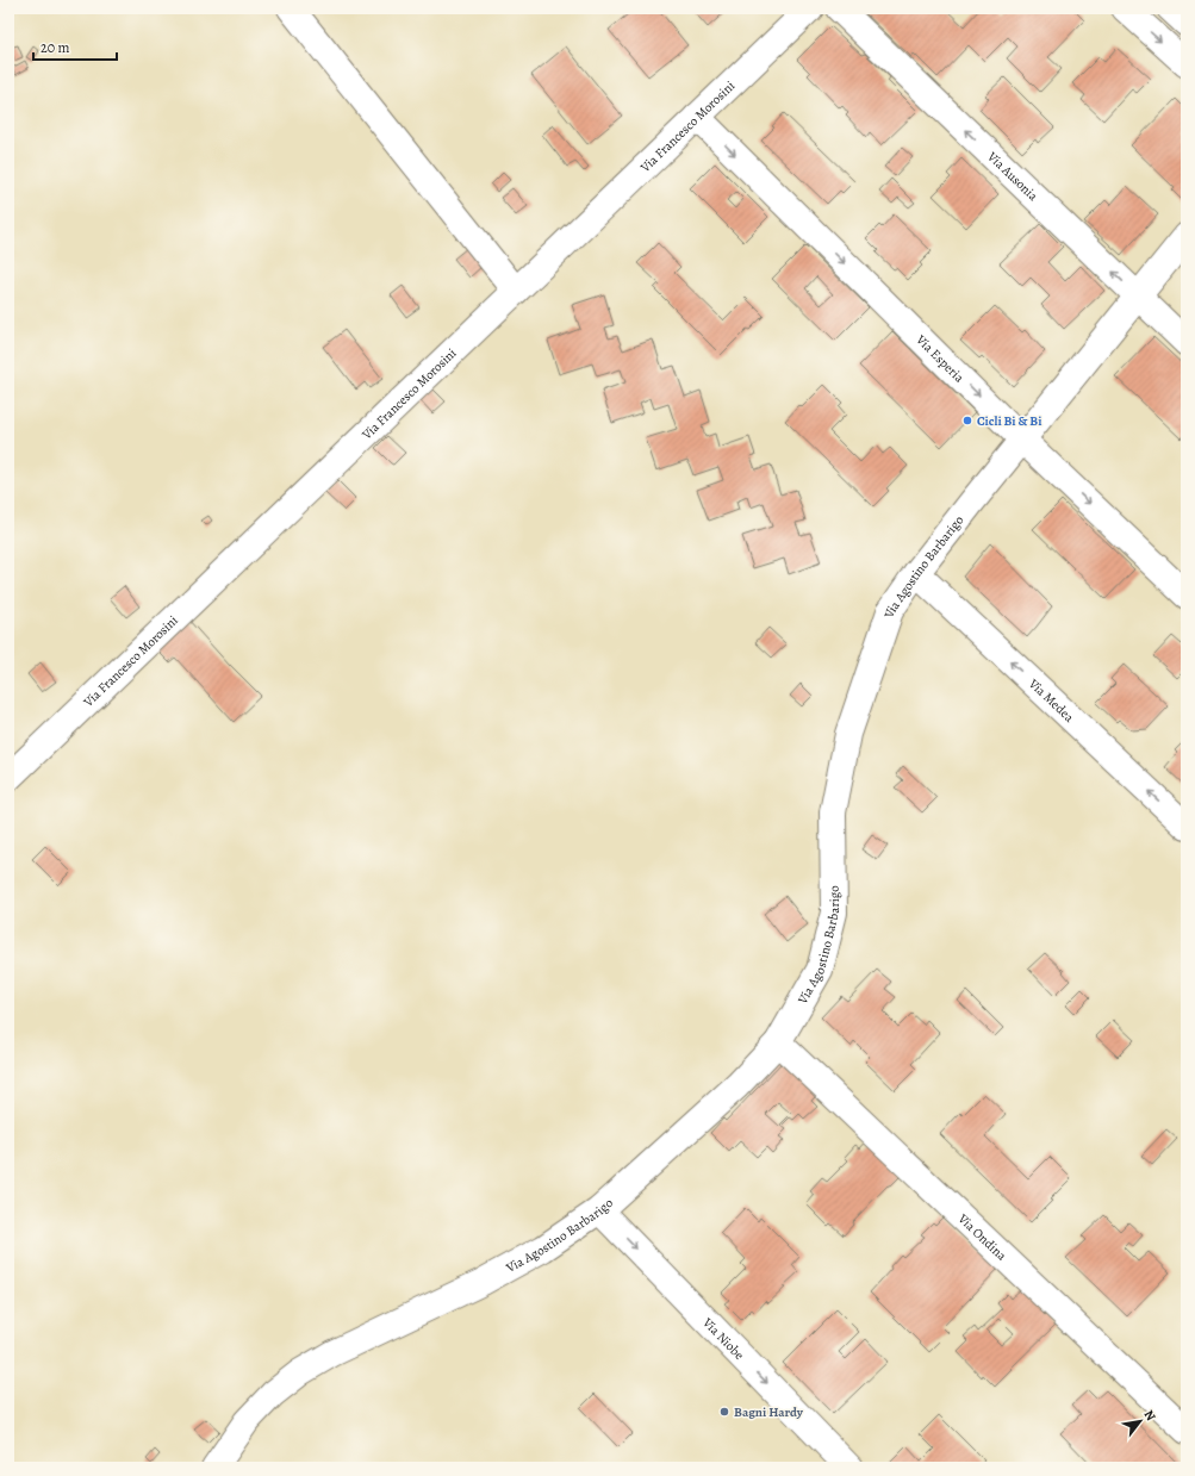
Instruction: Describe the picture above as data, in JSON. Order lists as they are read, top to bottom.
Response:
{
  "streets": {
    "street": [
      "Via Francesco Morosini",
      "Via Ausonia",
      "Via Esperia",
      "Via Agostino Barbarigo",
      "Via Medea",
      "Via Ondina",
      "Via Niobe"
    ]
  },
  "crossings": [
    ["Via Francesco Morosini", "Via Esperia"],
    ["Via Ausonia", "Via Agostino Barbarigo"],
    ["Via Esperia", "Via Agostino Barbarigo"],
    ["Via Agostino Barbarigo", "Via Medea"],
    ["Via Agostino Barbarigo", "Via Ondina"],
    ["Via Agostino Barbarigo", "Via Niobe"]
  ],
  "one_way": [
    "Via Ausonia",
    "Via Esperia",
    "Via Medea",
    "Via Niobe"
  ],
  "places": ["Cicli Bi & Bi", "Bagni Hardy"],
  "scale_bar": "20 m",
  "north": "top right"
}
